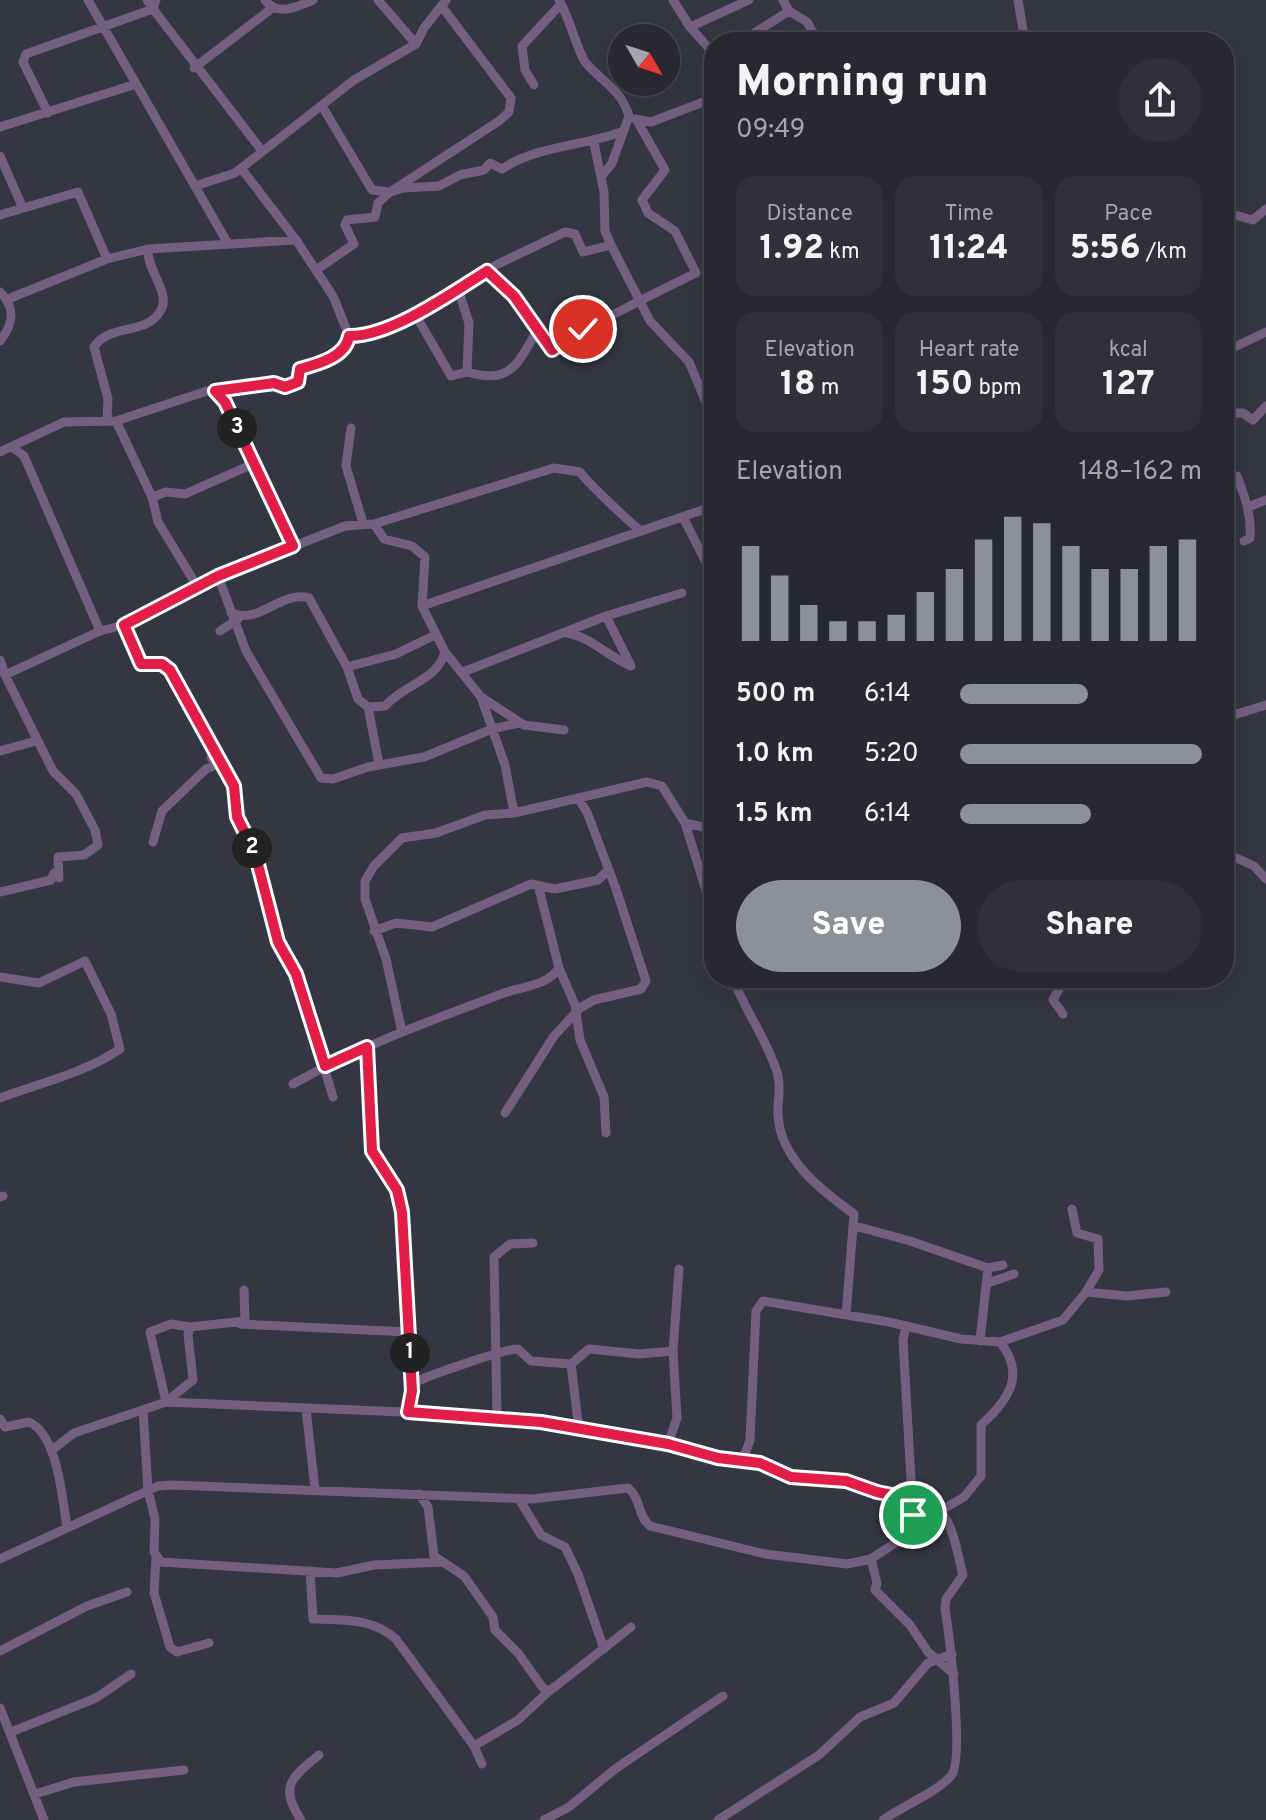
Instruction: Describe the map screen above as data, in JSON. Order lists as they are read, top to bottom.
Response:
{
  "north": "bottom right",
  "page": {
    "heading": ["Morning run", "09:49"],
    "stats": [
      ["Distance", "1.92 km"],
      ["Time", "11:24"],
      ["Pace", "5:56 /km"],
      ["Elevation", "18 m"],
      ["Heart rate", "150 bpm"],
      ["kcal", "127"]
    ],
    "pins": ["3", "2", "1"],
    "chart": ["Elevation", "148–162 m"],
    "list": [
      {
        "name": "500 m",
        "note": "6:14"
      },
      {
        "name": "1.0 km",
        "note": "5:20"
      },
      {
        "name": "1.5 km",
        "note": "6:14"
      }
    ],
    "buttons": ["Save", "Share"]
  }
}
